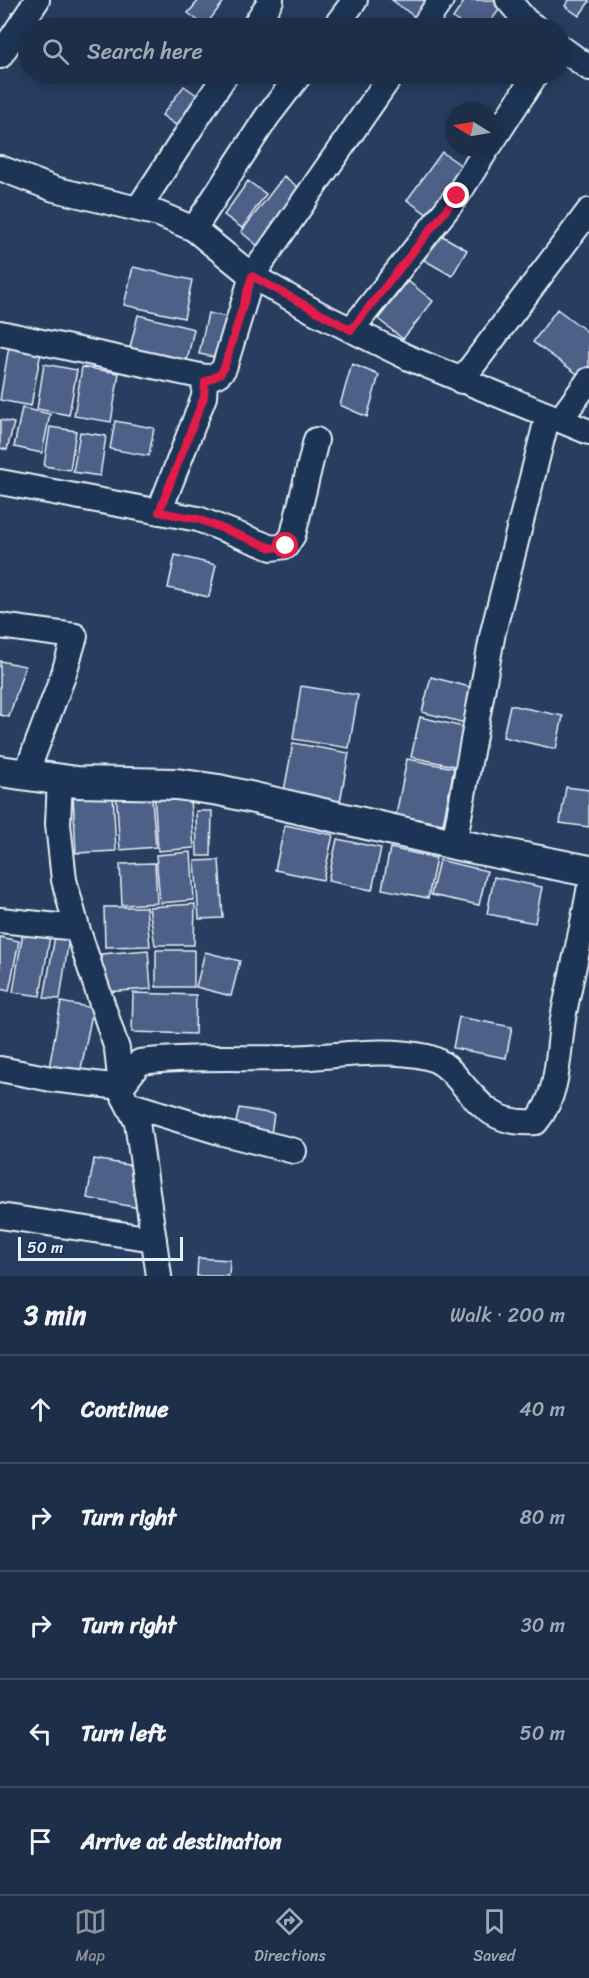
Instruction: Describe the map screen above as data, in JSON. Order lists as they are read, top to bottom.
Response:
{
  "scale_bar": "50 m",
  "north": "left",
  "page": {
    "search": "Search here",
    "scale": "50 m",
    "heading": ["3 min", "Walk · 200 m"],
    "list": [
      ["Continue", "40 m"],
      ["Turn right", "80 m"],
      ["Turn right", "30 m"],
      ["Turn left", "50 m"],
      "Arrive at destination"
    ],
    "nav": ["Map", "Directions", "Saved"]
  }
}
